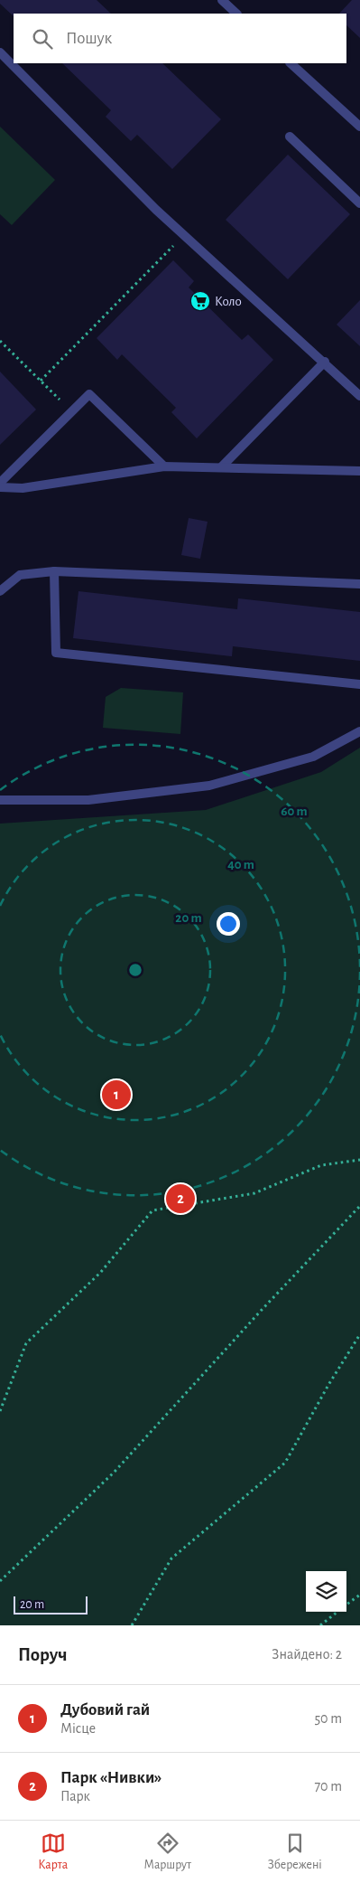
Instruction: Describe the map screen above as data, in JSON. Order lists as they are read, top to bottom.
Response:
{
  "places": {
    "supermarket": ["Коло"]
  },
  "scale_bar": "20 m",
  "page": {
    "search": "Пошук",
    "pins": ["1", "2"],
    "scale": "20 m",
    "heading": ["Поруч", "Знайдено: 2"],
    "list": [
      {
        "mark": "1",
        "name": "Дубовий гай",
        "note": "Місце",
        "value": "50 m"
      },
      {
        "mark": "2",
        "name": "Парк «Нивки»",
        "note": "Парк",
        "value": "70 m"
      }
    ],
    "nav": ["Карта", "Маршрут", "Збережені"]
  },
  "rings": ["60 m", "40 m", "20 m"]
}
